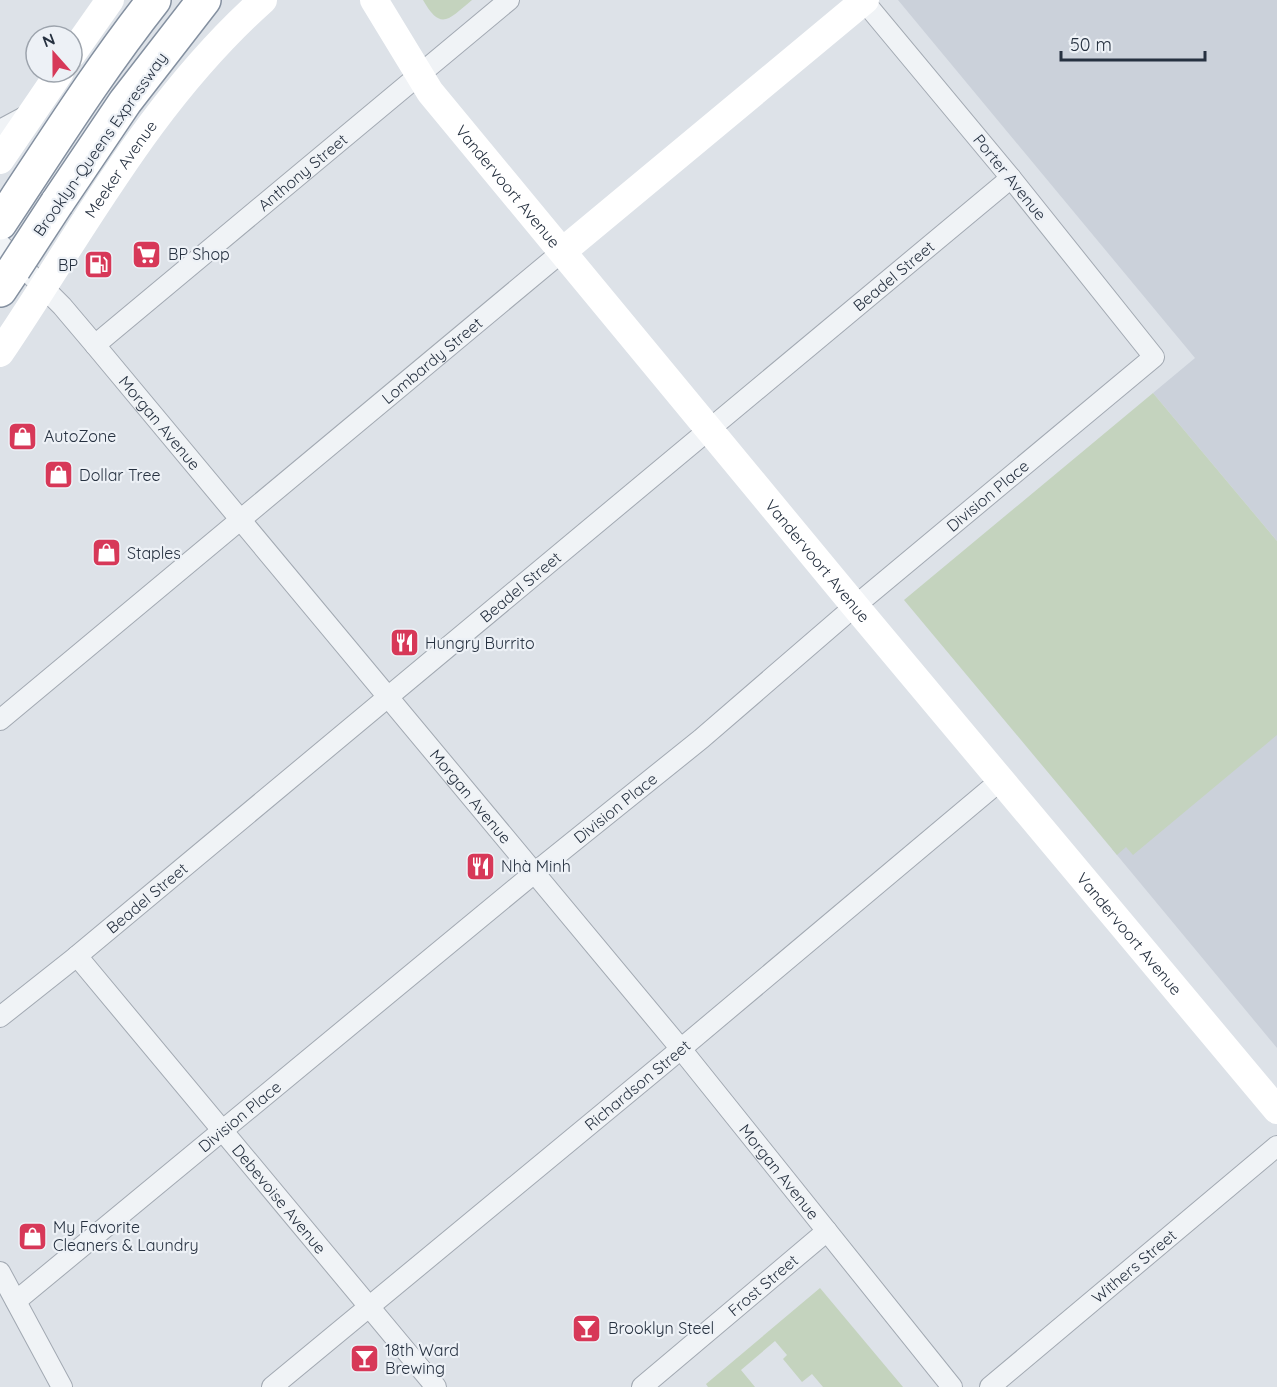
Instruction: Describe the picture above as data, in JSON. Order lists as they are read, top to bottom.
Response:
{
  "streets": {
    "highway": ["Brooklyn-Queens Expressway"],
    "main road": ["Meeker Avenue", "Vandervoort Avenue", "Lombardy Street"],
    "street": [
      "Anthony Street",
      "Porter Avenue",
      "Beadel Street",
      "Morgan Avenue",
      "Division Place",
      "Richardson Street",
      "Debevoise Avenue",
      "Withers Street",
      "Frost Street"
    ]
  },
  "crossings": [
    ["Meeker Avenue", "Morgan Avenue"],
    ["Anthony Street", "Vandervoort Avenue"],
    ["Anthony Street", "Morgan Avenue"],
    ["Porter Avenue", "Beadel Street"],
    ["Porter Avenue", "Lombardy Street"],
    ["Porter Avenue", "Division Place"],
    ["Vandervoort Avenue", "Beadel Street"],
    ["Vandervoort Avenue", "Lombardy Street"],
    ["Vandervoort Avenue", "Division Place"],
    ["Vandervoort Avenue", "Richardson Street"],
    ["Beadel Street", "Morgan Avenue"],
    ["Beadel Street", "Debevoise Avenue"],
    ["Lombardy Street", "Morgan Avenue"],
    ["Morgan Avenue", "Division Place"],
    ["Morgan Avenue", "Richardson Street"],
    ["Morgan Avenue", "Frost Street"],
    ["Division Place", "Debevoise Avenue"],
    ["Richardson Street", "Debevoise Avenue"]
  ],
  "places": {
    "supermarket": ["BP Shop"],
    "fuel station": ["BP"],
    "shop": [
      "AutoZone",
      "Dollar Tree",
      "Staples",
      "My Favorite Cleaners & Laundry"
    ],
    "restaurant": ["Hungry Burrito", "Nhà Minh"],
    "bar": ["Brooklyn Steel", "18th Ward Brewing"]
  },
  "scale_bar": "50 m",
  "north": "top"
}
